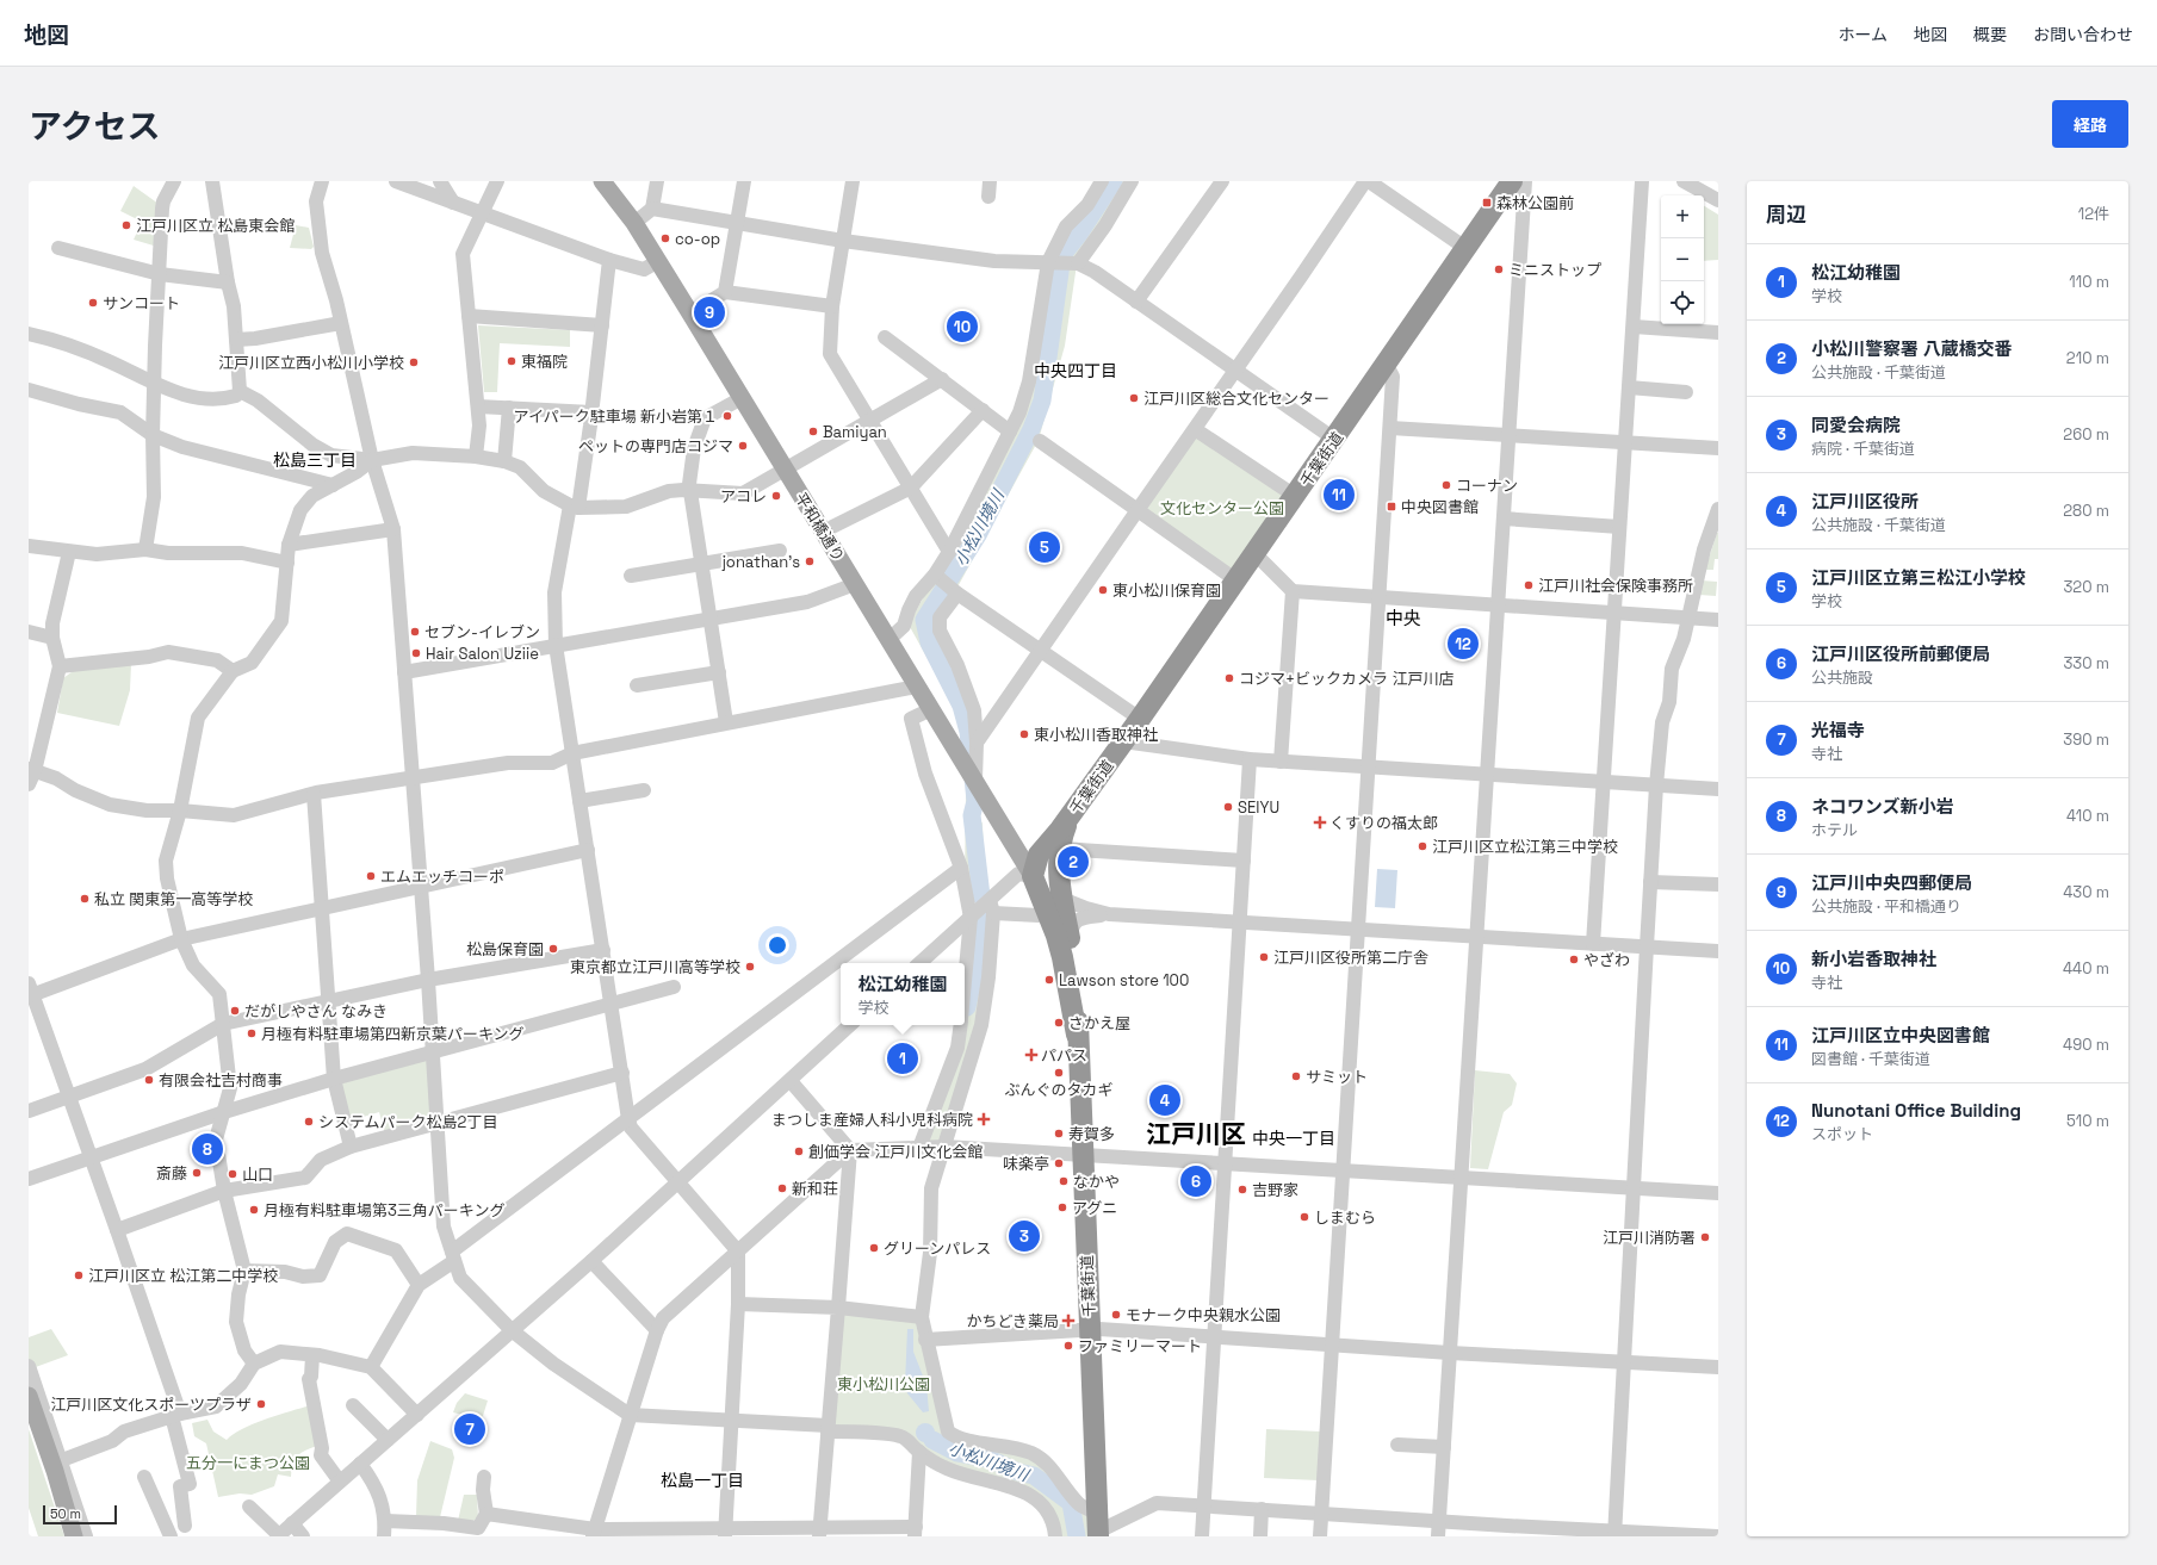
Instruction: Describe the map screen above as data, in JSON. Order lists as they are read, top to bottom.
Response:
{
  "streets": {
    "highway": ["千葉街道"],
    "main road": ["平和橋通り"]
  },
  "crossings": [
    ["千葉街道", "平和橋通り"]
  ],
  "districts": [
    "中央四丁目",
    "松島三丁目",
    "中央",
    "江戸川区",
    "中央一丁目",
    "松島一丁目"
  ],
  "water": ["小松川境川"],
  "parks": ["文化センター公園", "東小松川公園", "五分一にまつ公園"],
  "places": {
    "transit": ["森林公園前", "中央図書館"],
    "other": [
      "江戸川区立 松島東会館",
      "co-op",
      "ミニストップ",
      "サンコート",
      "東福院",
      "江戸川区立西小松川小学校",
      "江戸川区総合文化センター",
      "アイパーク駐車場 新小岩第１",
      "Bamiyan",
      "ペットの専門店コジマ",
      "コーナン",
      "アコレ",
      "jonathan's",
      "江戸川社会保険事務所",
      "東小松川保育園",
      "セブン-イレブン",
      "Hair Salon Uziie",
      "コジマ+ビックカメラ 江戸川店",
      "東小松川香取神社",
      "SEIYU",
      "江戸川区立松江第三中学校",
      "エムエッチコーポ",
      "私立 関東第一高等学校",
      "松島保育園",
      "江戸川区役所第二庁舎",
      "やざわ",
      "東京都立江戸川高等学校",
      "Lawson store 100",
      "だがしやさん なみき",
      "さかえ屋",
      "月極有料駐車場第四新京葉パーキング",
      "ぶんぐのタカギ",
      "サミット",
      "有限会社吉村商事",
      "システムパーク松島2丁目",
      "寿賀多",
      "創価学会 江戸川文化会館",
      "味楽亭",
      "斎藤",
      "山口",
      "なかや",
      "新和荘",
      "吉野家",
      "アグニ",
      "月極有料駐車場第3三角パーキング",
      "しまむら",
      "江戸川消防署",
      "グリーンパレス",
      "江戸川区立 松江第二中学校",
      "モナーク中央親水公園",
      "ファミリーマート",
      "江戸川区文化スポーツプラザ"
    ],
    "health": [
      "くすりの福太郎",
      "パパス",
      "まつしま産婦人科小児科病院",
      "かちどき薬局"
    ]
  },
  "scale_bar": "50 m",
  "page": {
    "header": "地図",
    "nav": [
      "ホーム",
      "地図",
      "概要",
      "お問い合わせ"
    ],
    "title": "アクセス",
    "buttons": "経路",
    "heading": ["周辺", "12件"],
    "map_buttons": ["+", "−"],
    "list": [
      {
        "mark": "1",
        "name": "松江幼稚園",
        "note": "学校",
        "value": "110 m"
      },
      {
        "mark": "2",
        "name": "小松川警察署 八蔵橋交番",
        "note": "公共施設 · 千葉街道",
        "value": "210 m"
      },
      {
        "mark": "3",
        "name": "同愛会病院",
        "note": "病院 · 千葉街道",
        "value": "260 m"
      },
      {
        "mark": "4",
        "name": "江戸川区役所",
        "note": "公共施設 · 千葉街道",
        "value": "280 m"
      },
      {
        "mark": "5",
        "name": "江戸川区立第三松江小学校",
        "note": "学校",
        "value": "320 m"
      },
      {
        "mark": "6",
        "name": "江戸川区役所前郵便局",
        "note": "公共施設",
        "value": "330 m"
      },
      {
        "mark": "7",
        "name": "光福寺",
        "note": "寺社",
        "value": "390 m"
      },
      {
        "mark": "8",
        "name": "ネコワンズ新小岩",
        "note": "ホテル",
        "value": "410 m"
      },
      {
        "mark": "9",
        "name": "江戸川中央四郵便局",
        "note": "公共施設 · 平和橋通り",
        "value": "430 m"
      },
      {
        "mark": "10",
        "name": "新小岩香取神社",
        "note": "寺社",
        "value": "440 m"
      },
      {
        "mark": "11",
        "name": "江戸川区立中央図書館",
        "note": "図書館 · 千葉街道",
        "value": "490 m"
      },
      {
        "mark": "12",
        "name": "Nunotani Office Building",
        "note": "スポット",
        "value": "510 m"
      }
    ],
    "pins": [
      "9",
      "10",
      "11",
      "5",
      "12",
      "2",
      "1",
      "4",
      "8",
      "6",
      "3",
      "7"
    ],
    "popup": ["松江幼稚園", "学校"],
    "scale": "50 m"
  }
}
